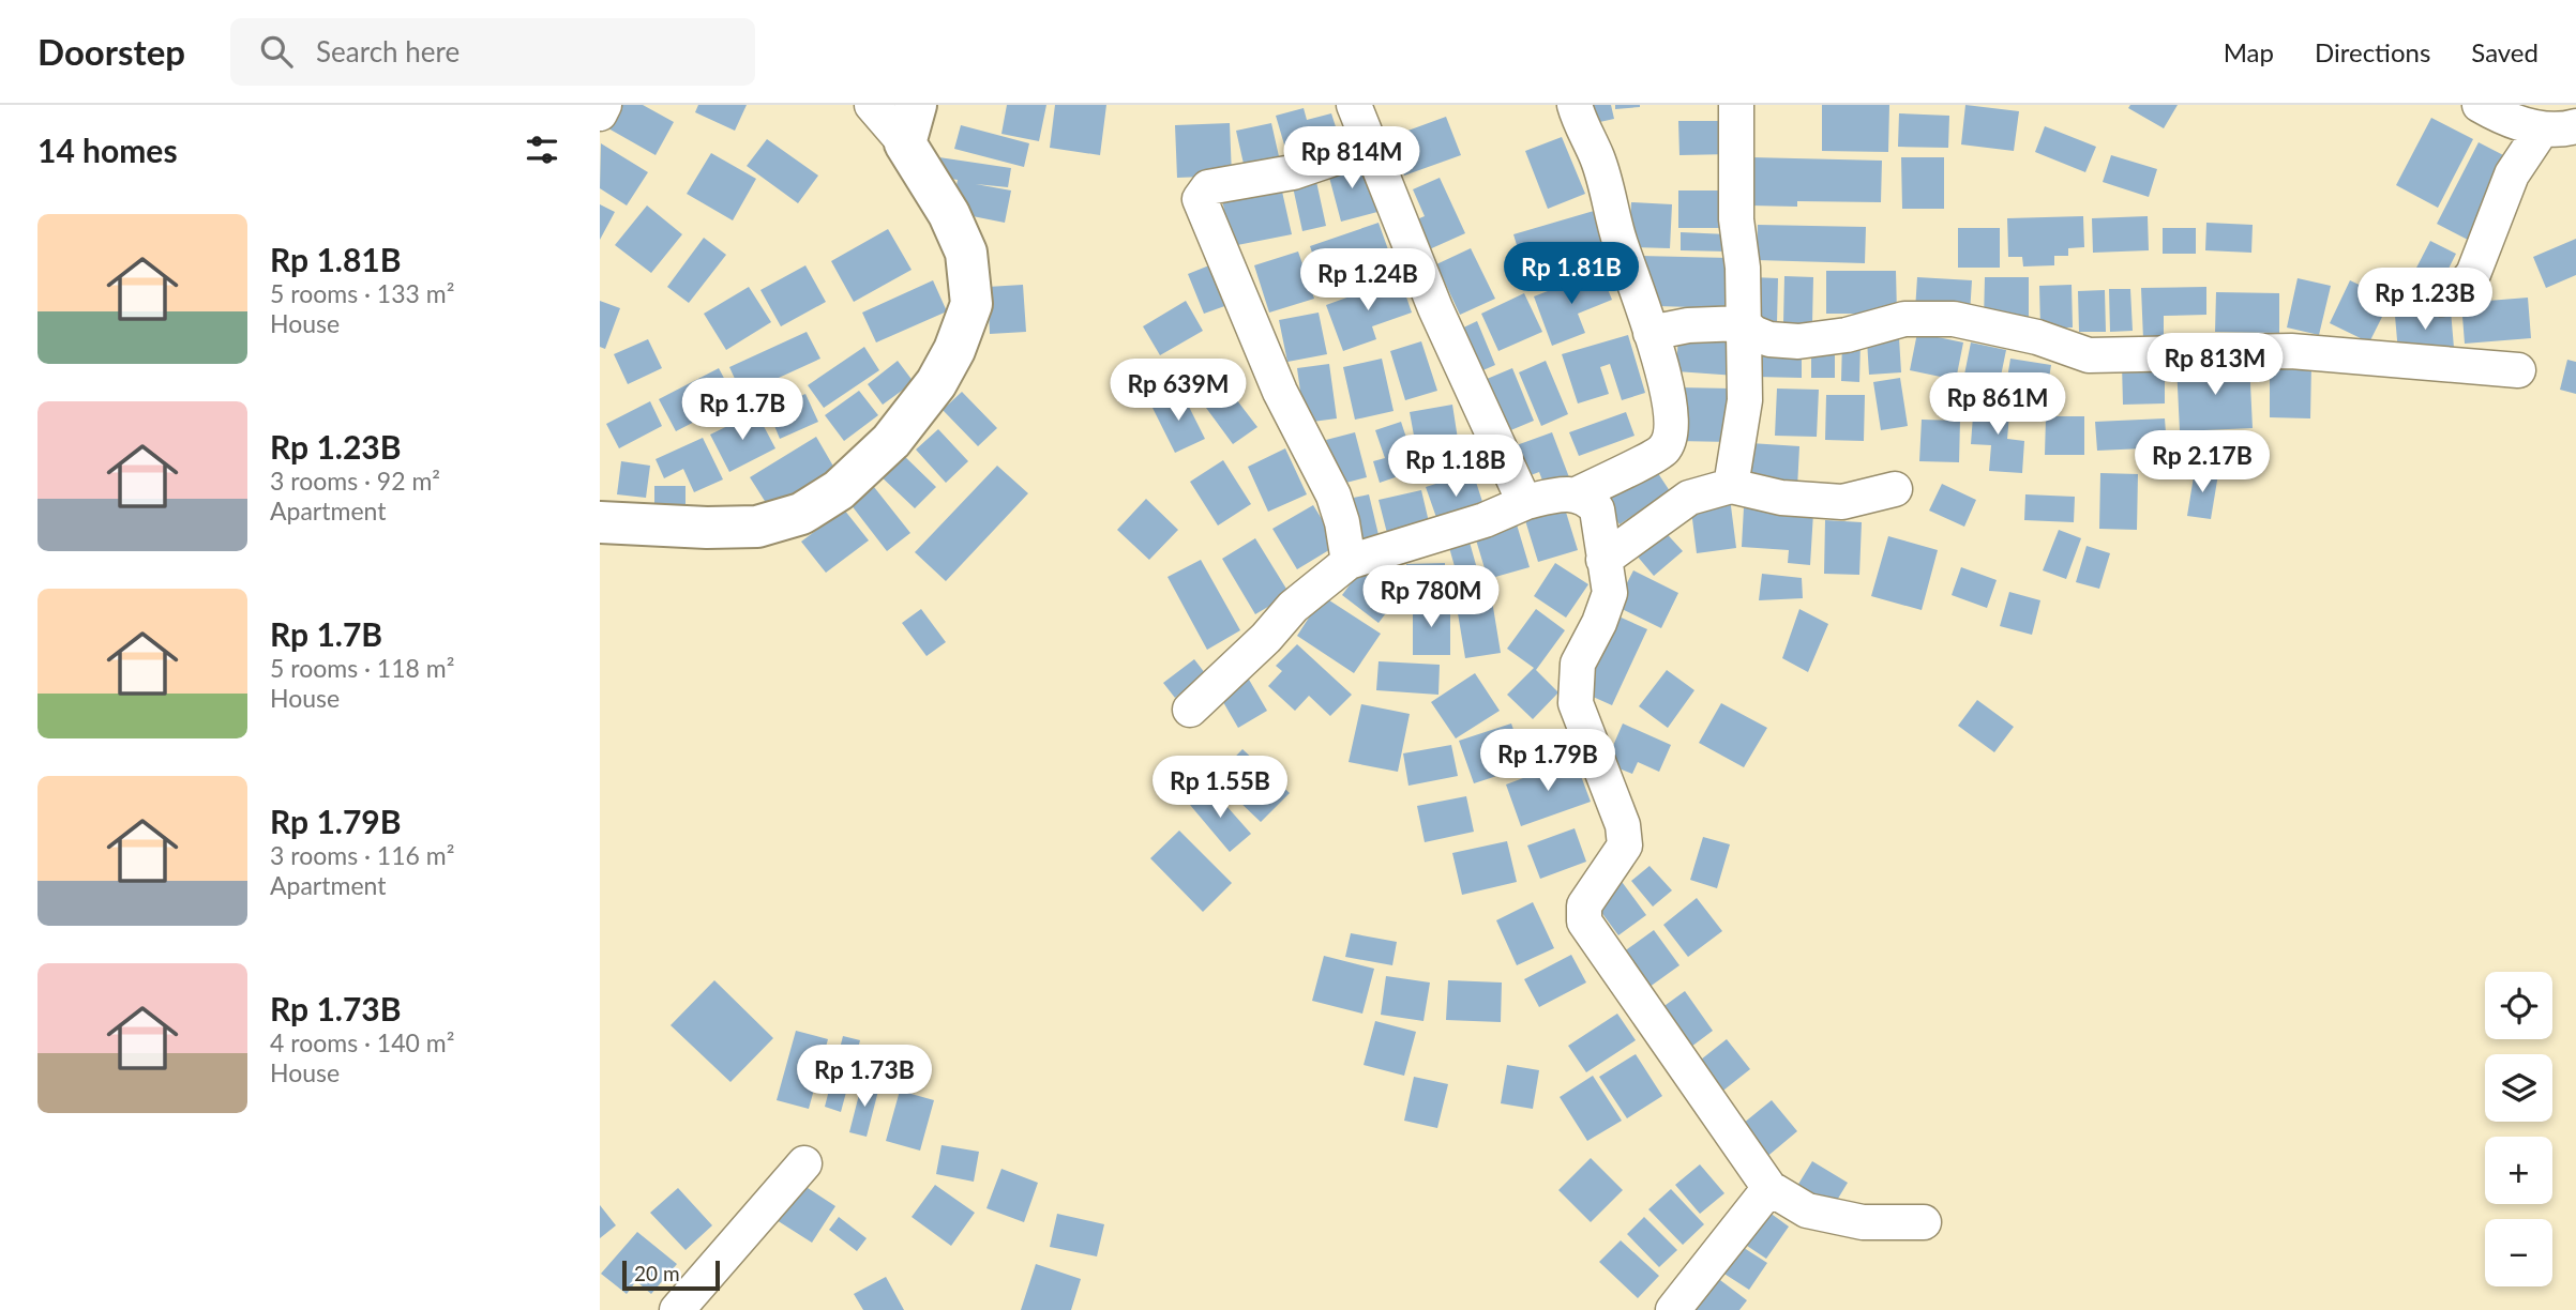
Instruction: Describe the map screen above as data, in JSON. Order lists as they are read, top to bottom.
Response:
{
  "scale_bar": "20 m",
  "page": {
    "header": "Doorstep",
    "search": "Search here",
    "nav": ["Map", "Directions", "Saved"],
    "heading": "14 homes",
    "price": [
      "Rp 814M",
      "Rp 1.81B",
      "Rp 1.24B",
      "Rp 1.23B",
      "Rp 813M",
      "Rp 639M",
      "Rp 861M",
      "Rp 1.7B",
      "Rp 2.17B",
      "Rp 1.18B",
      "Rp 780M",
      "Rp 1.79B",
      "Rp 1.55B",
      "Rp 1.73B"
    ],
    "list": [
      {
        "name": "Rp 1.81B",
        "note": "5 rooms · 133 m² · House"
      },
      {
        "name": "Rp 1.23B",
        "note": "3 rooms · 92 m² · Apartment"
      },
      {
        "name": "Rp 1.7B",
        "note": "5 rooms · 118 m² · House"
      },
      {
        "name": "Rp 1.79B",
        "note": "3 rooms · 116 m² · Apartment"
      },
      {
        "name": "Rp 1.73B",
        "note": "4 rooms · 140 m² · House"
      }
    ],
    "map_buttons": ["+", "−"],
    "scale": "20 m"
  }
}
